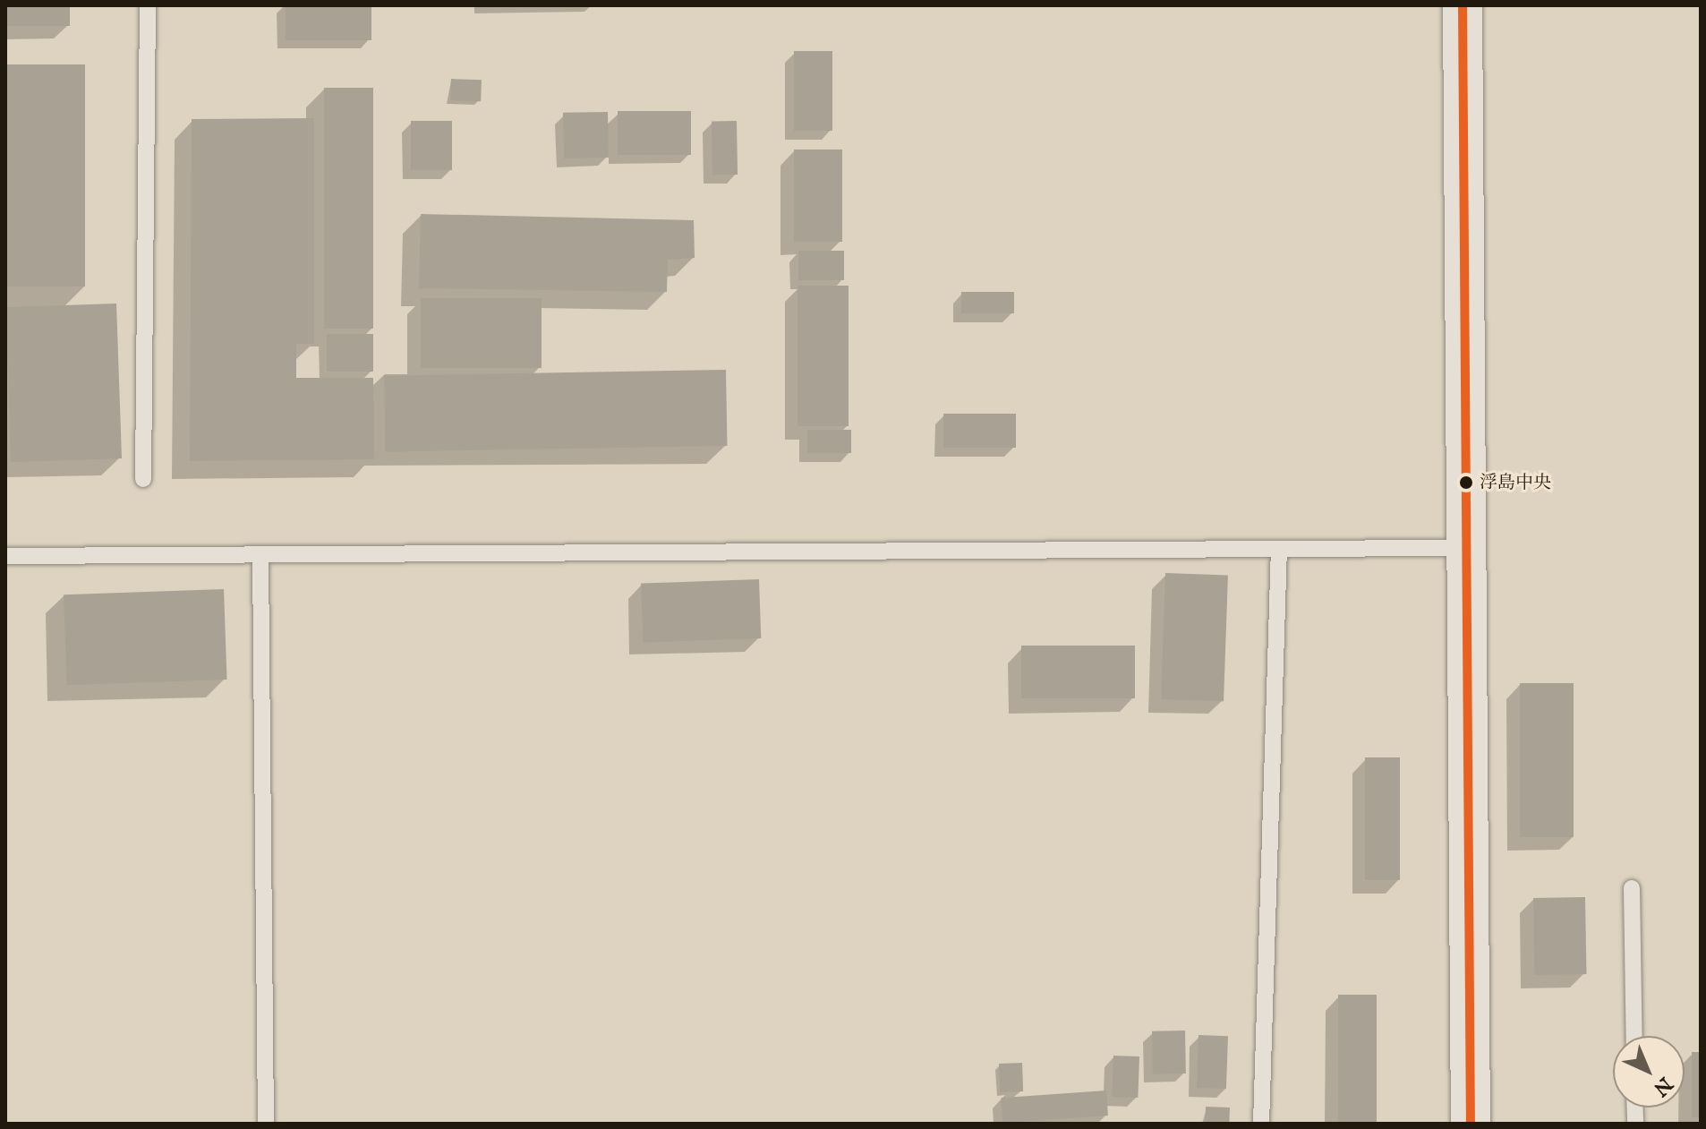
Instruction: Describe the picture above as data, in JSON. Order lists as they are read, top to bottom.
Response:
{
  "places": ["浮島中央"],
  "north": "bottom right"
}
